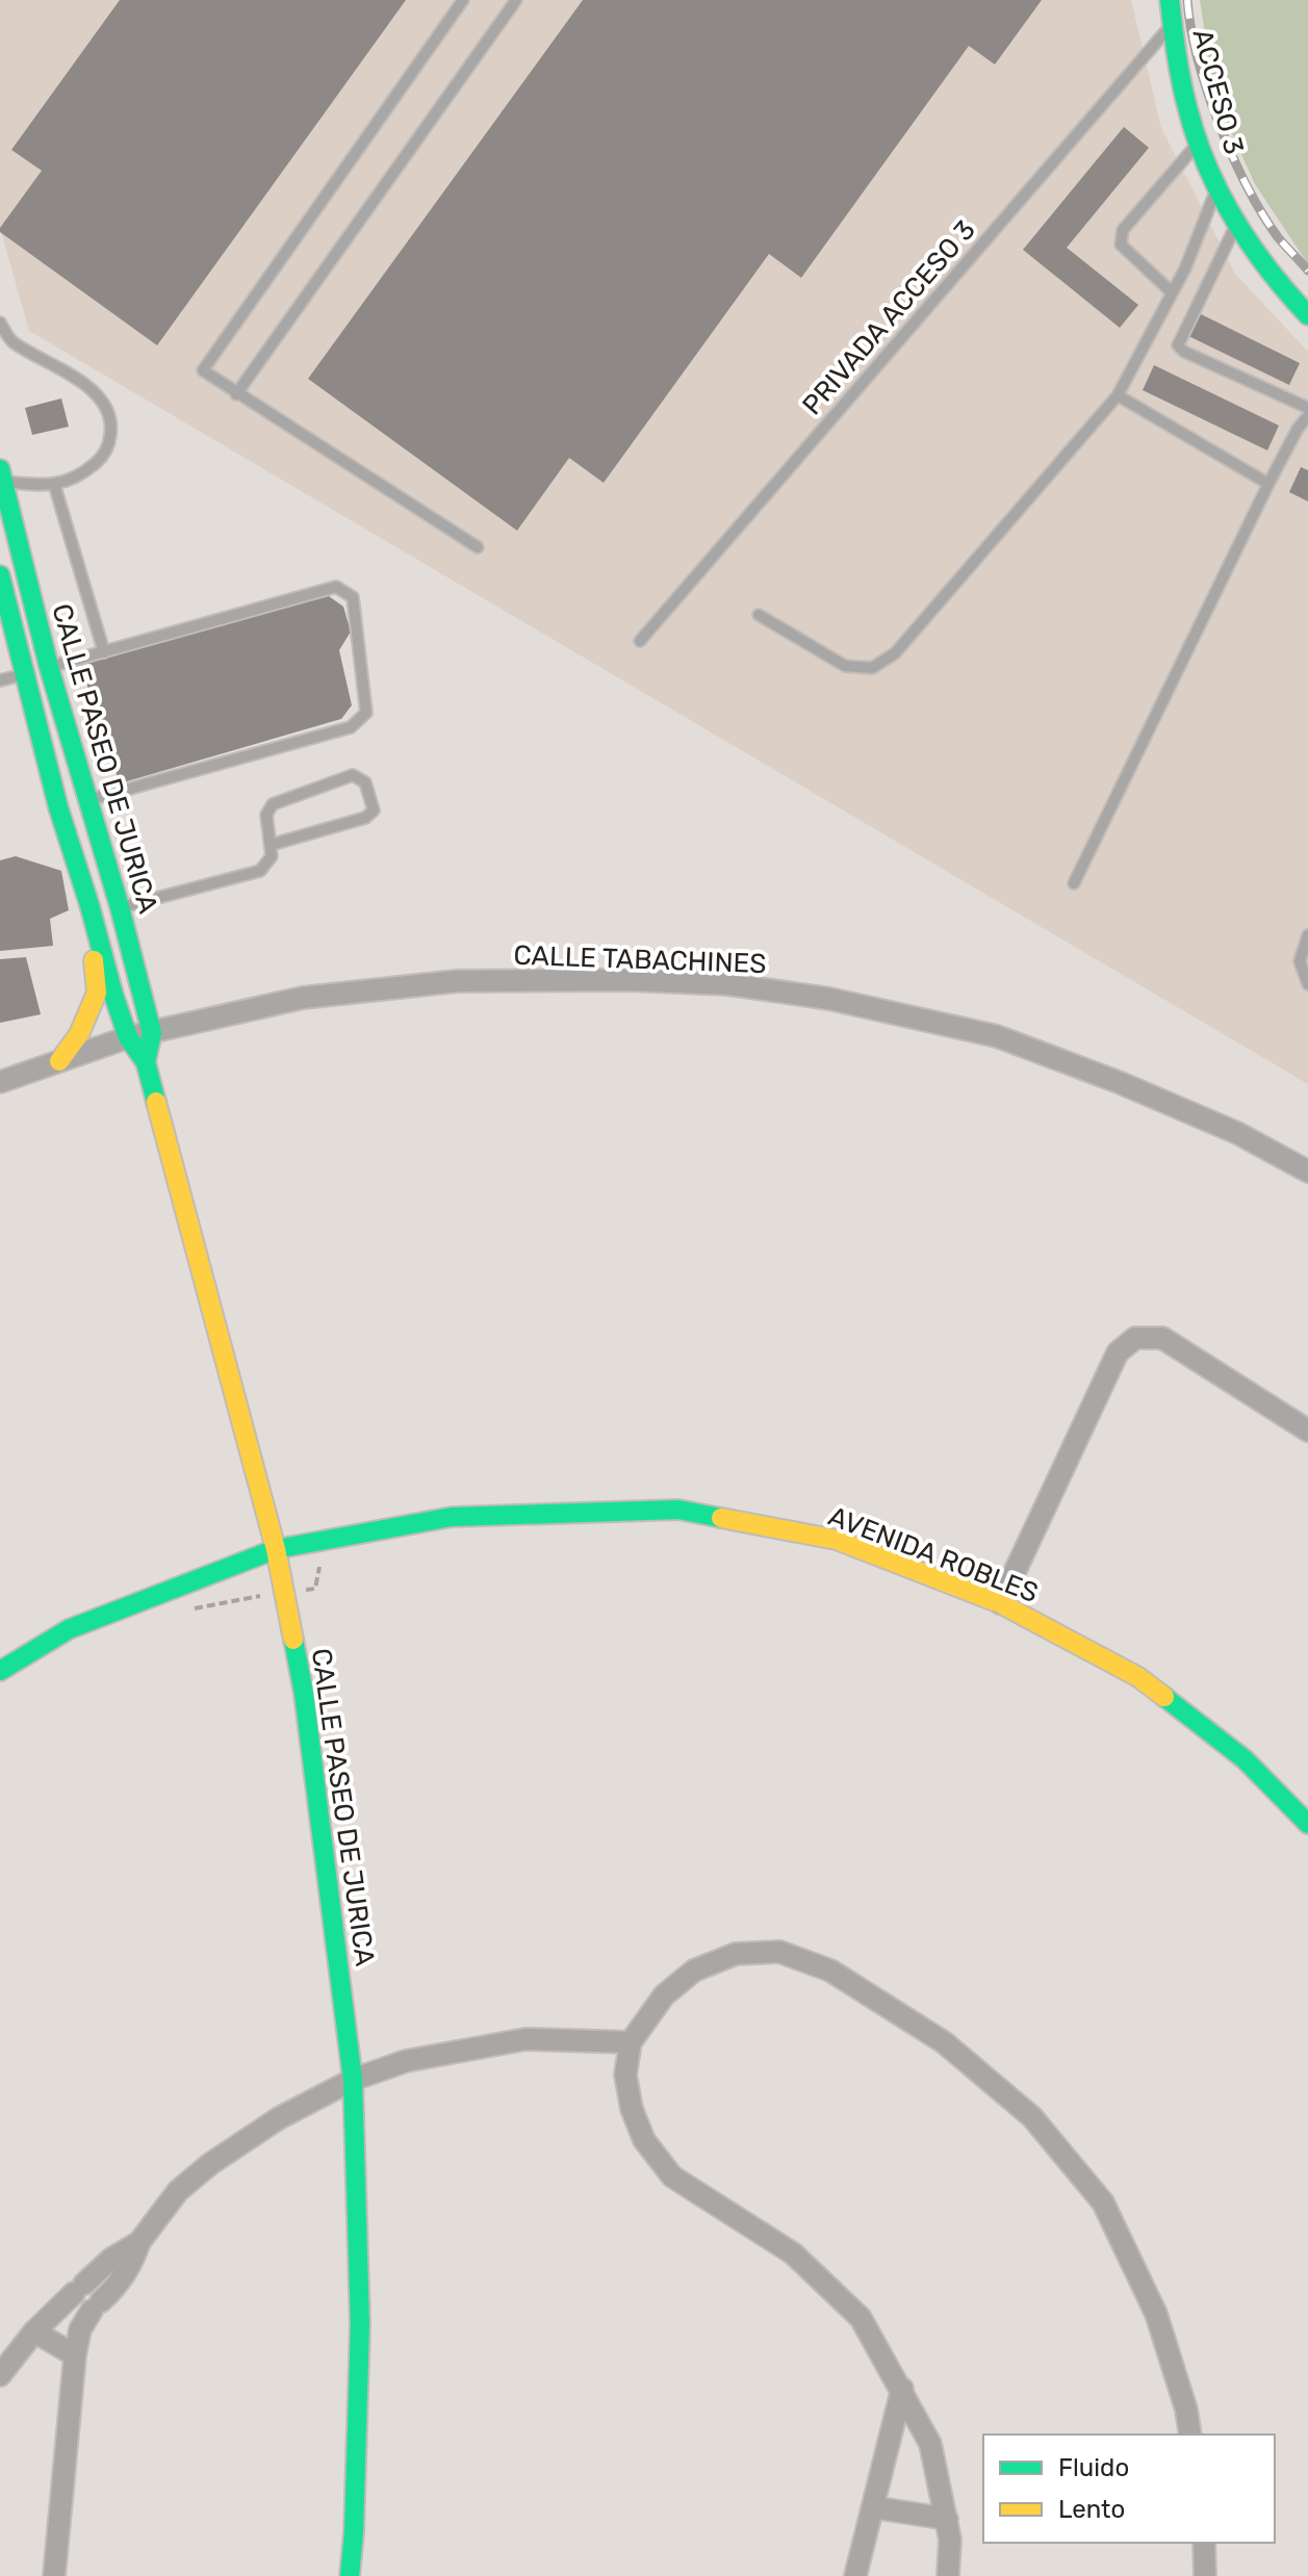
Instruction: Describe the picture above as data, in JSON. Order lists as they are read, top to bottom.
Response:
{
  "streets": {
    "street": [
      "ACCESO 3",
      "CALLE PASEO DE JURICA",
      "CALLE TABACHINES",
      "AVENIDA ROBLES"
    ],
    "lane": ["PRIVADA ACCESO 3"]
  },
  "crossings": [
    ["ACCESO 3", "PRIVADA ACCESO 3"],
    ["CALLE PASEO DE JURICA", "CALLE TABACHINES"],
    ["CALLE PASEO DE JURICA", "AVENIDA ROBLES"]
  ],
  "legend": ["Fluido", "Lento"]
}
